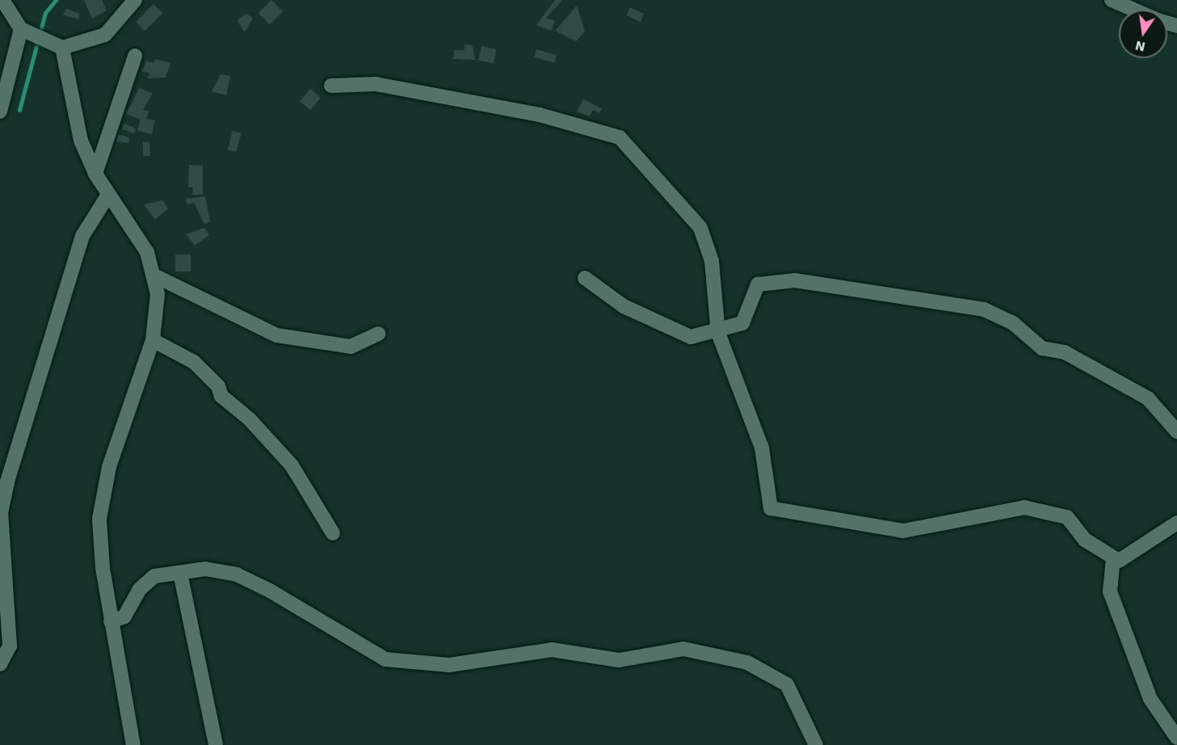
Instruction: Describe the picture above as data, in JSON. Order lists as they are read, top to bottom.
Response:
{
  "north": "bottom"
}
